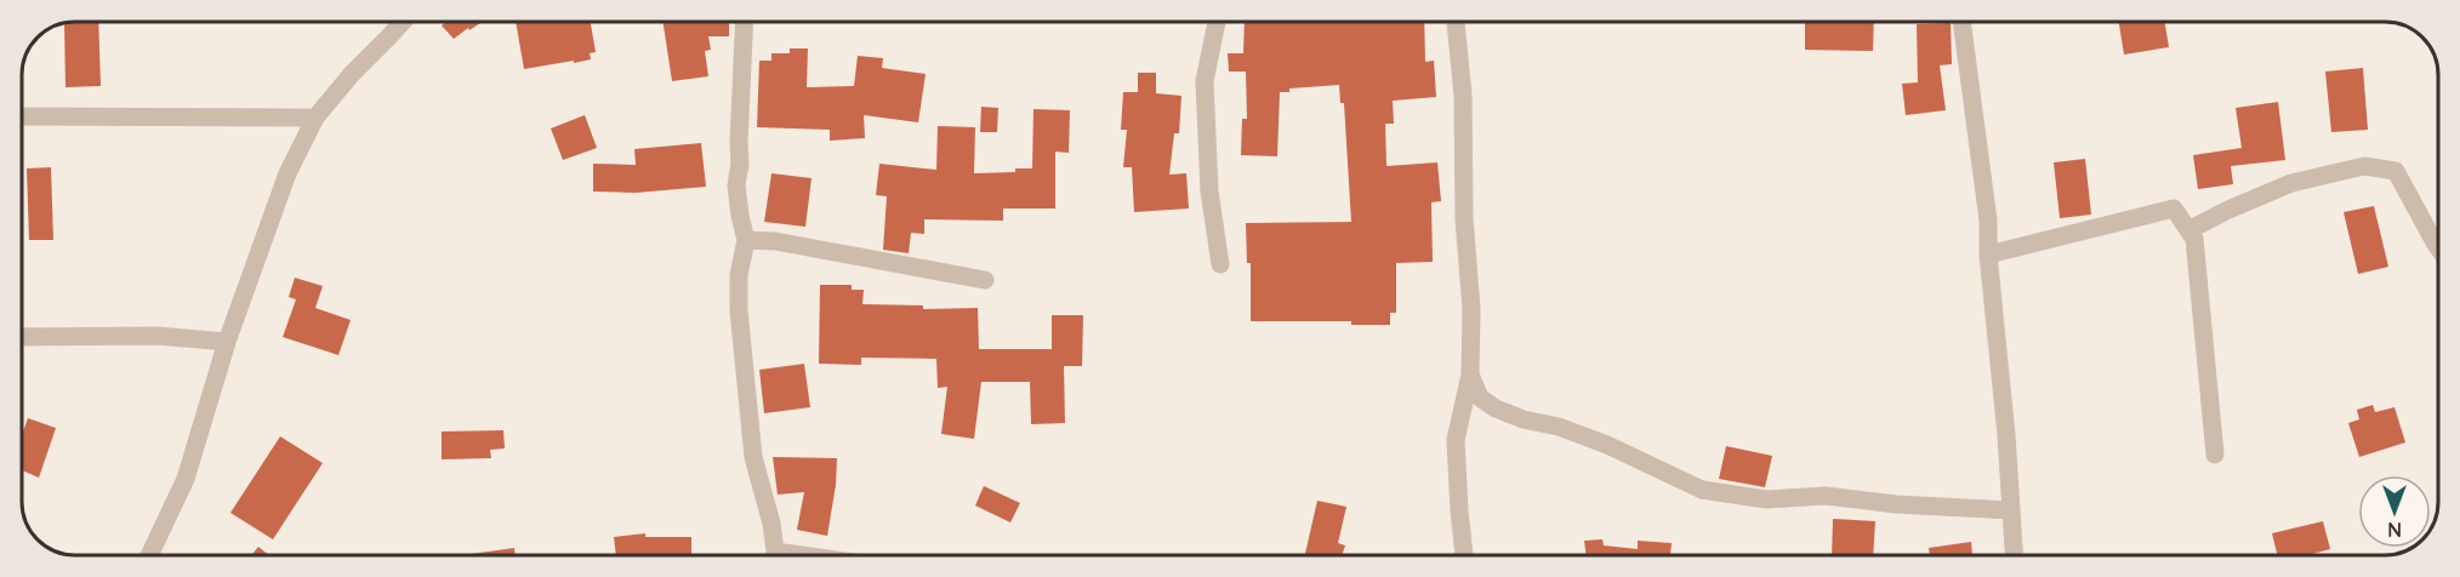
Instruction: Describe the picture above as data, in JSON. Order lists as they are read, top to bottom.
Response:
{
  "north": "bottom"
}
